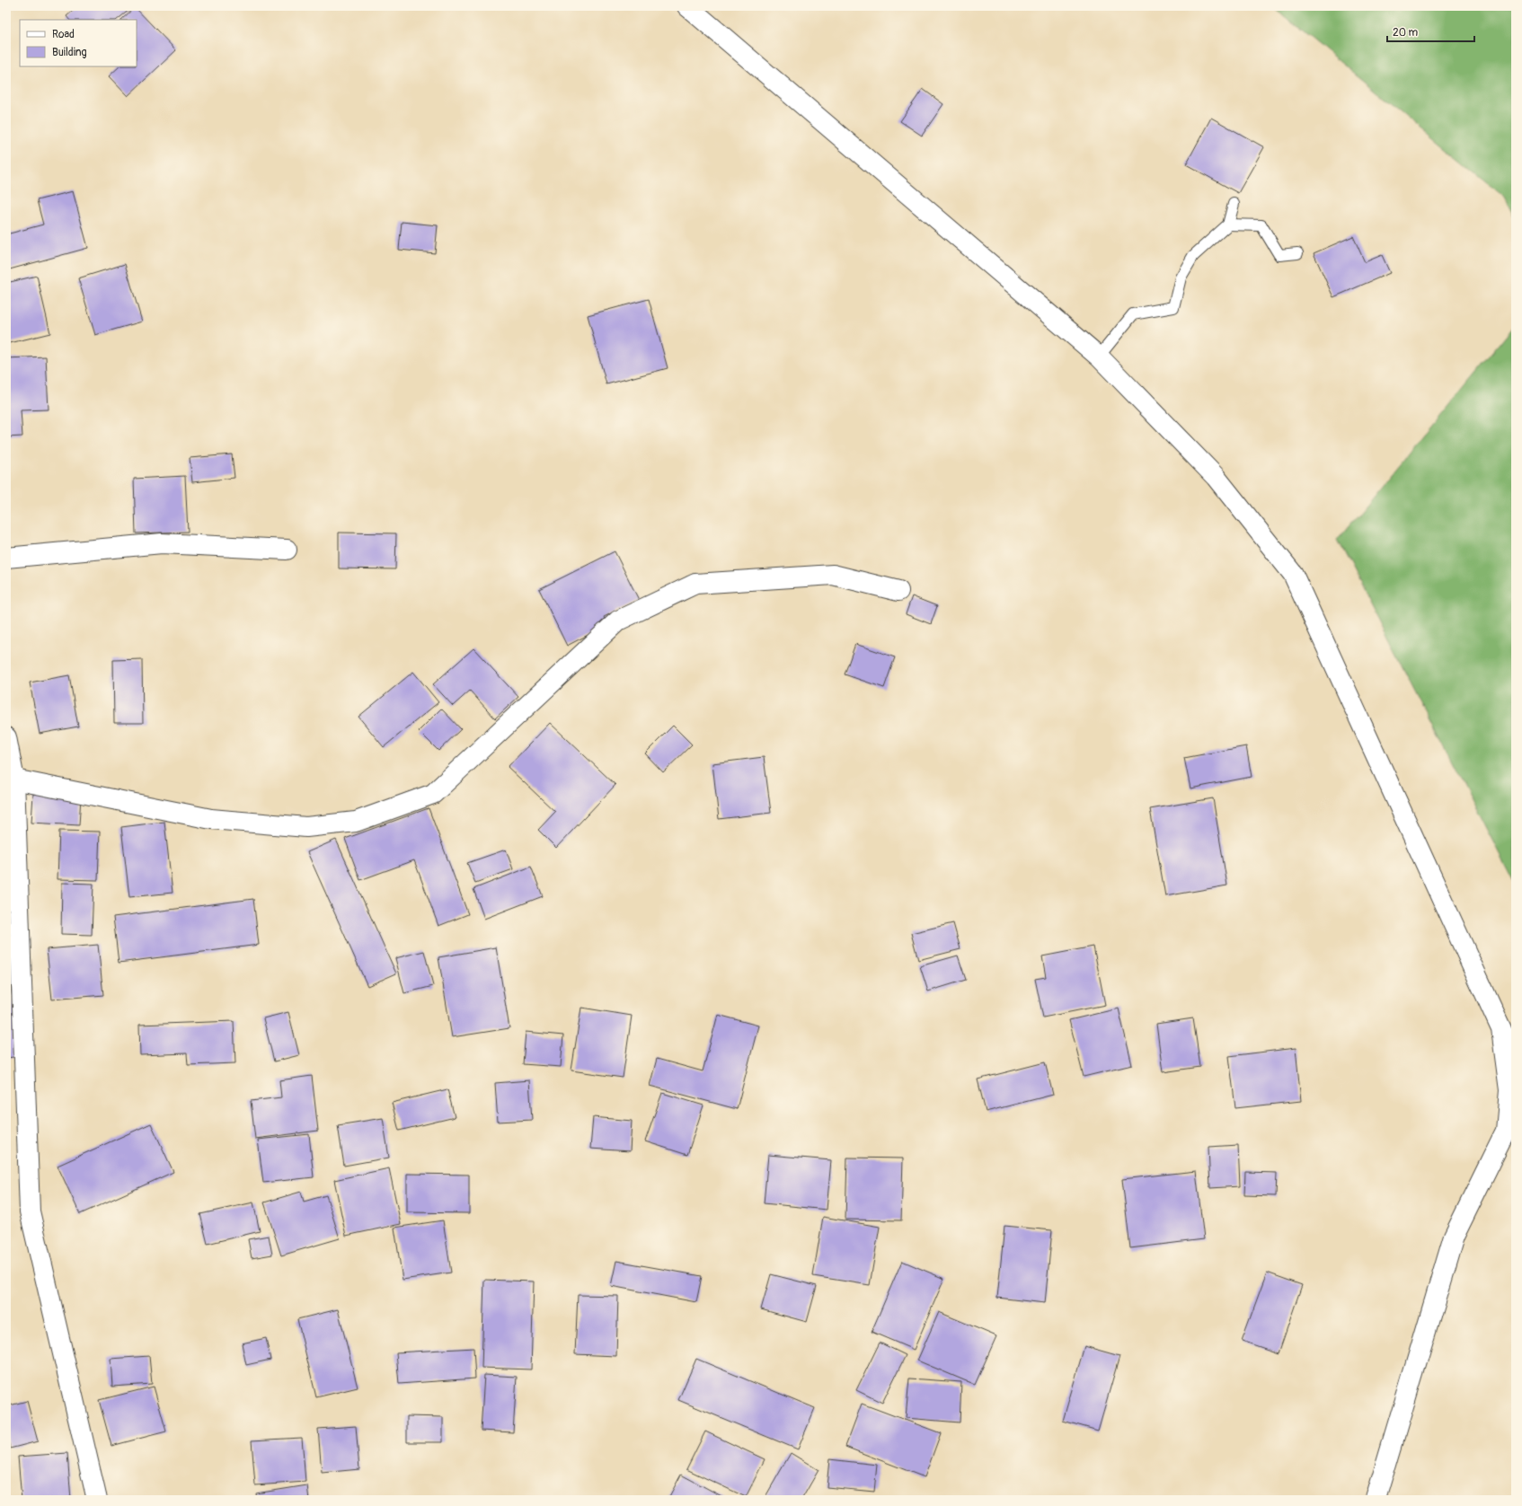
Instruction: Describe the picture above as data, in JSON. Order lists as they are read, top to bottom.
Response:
{
  "legend": ["Road", "Building"],
  "scale_bar": "20 m"
}
